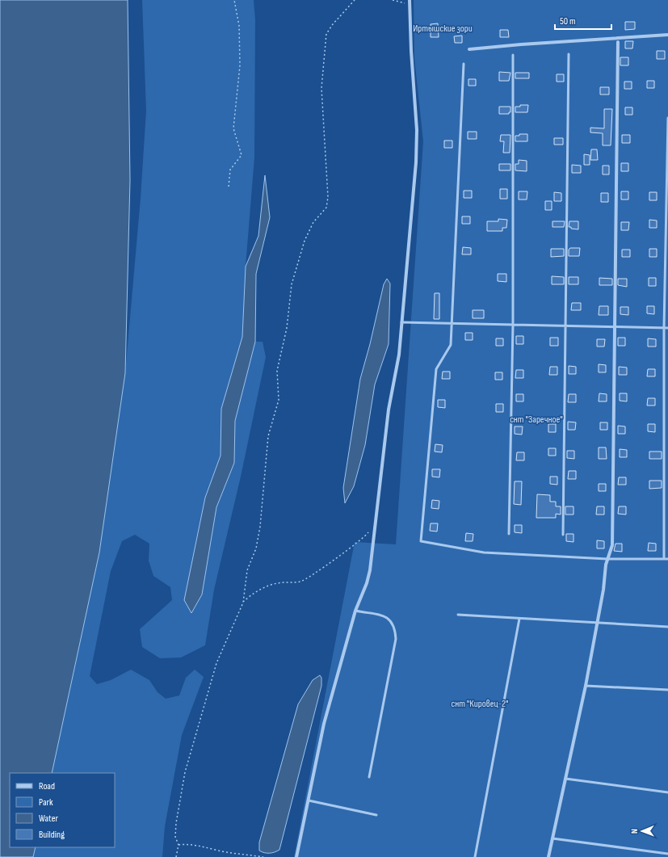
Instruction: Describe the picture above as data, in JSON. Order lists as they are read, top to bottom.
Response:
{
  "parks": ["Иртышские зори", "снт \"Заречное\"", "снт \"Кировец-2\""],
  "legend": [
    "Road",
    "Park",
    "Water",
    "Building"
  ],
  "scale_bar": "50 m",
  "north": "left"
}
